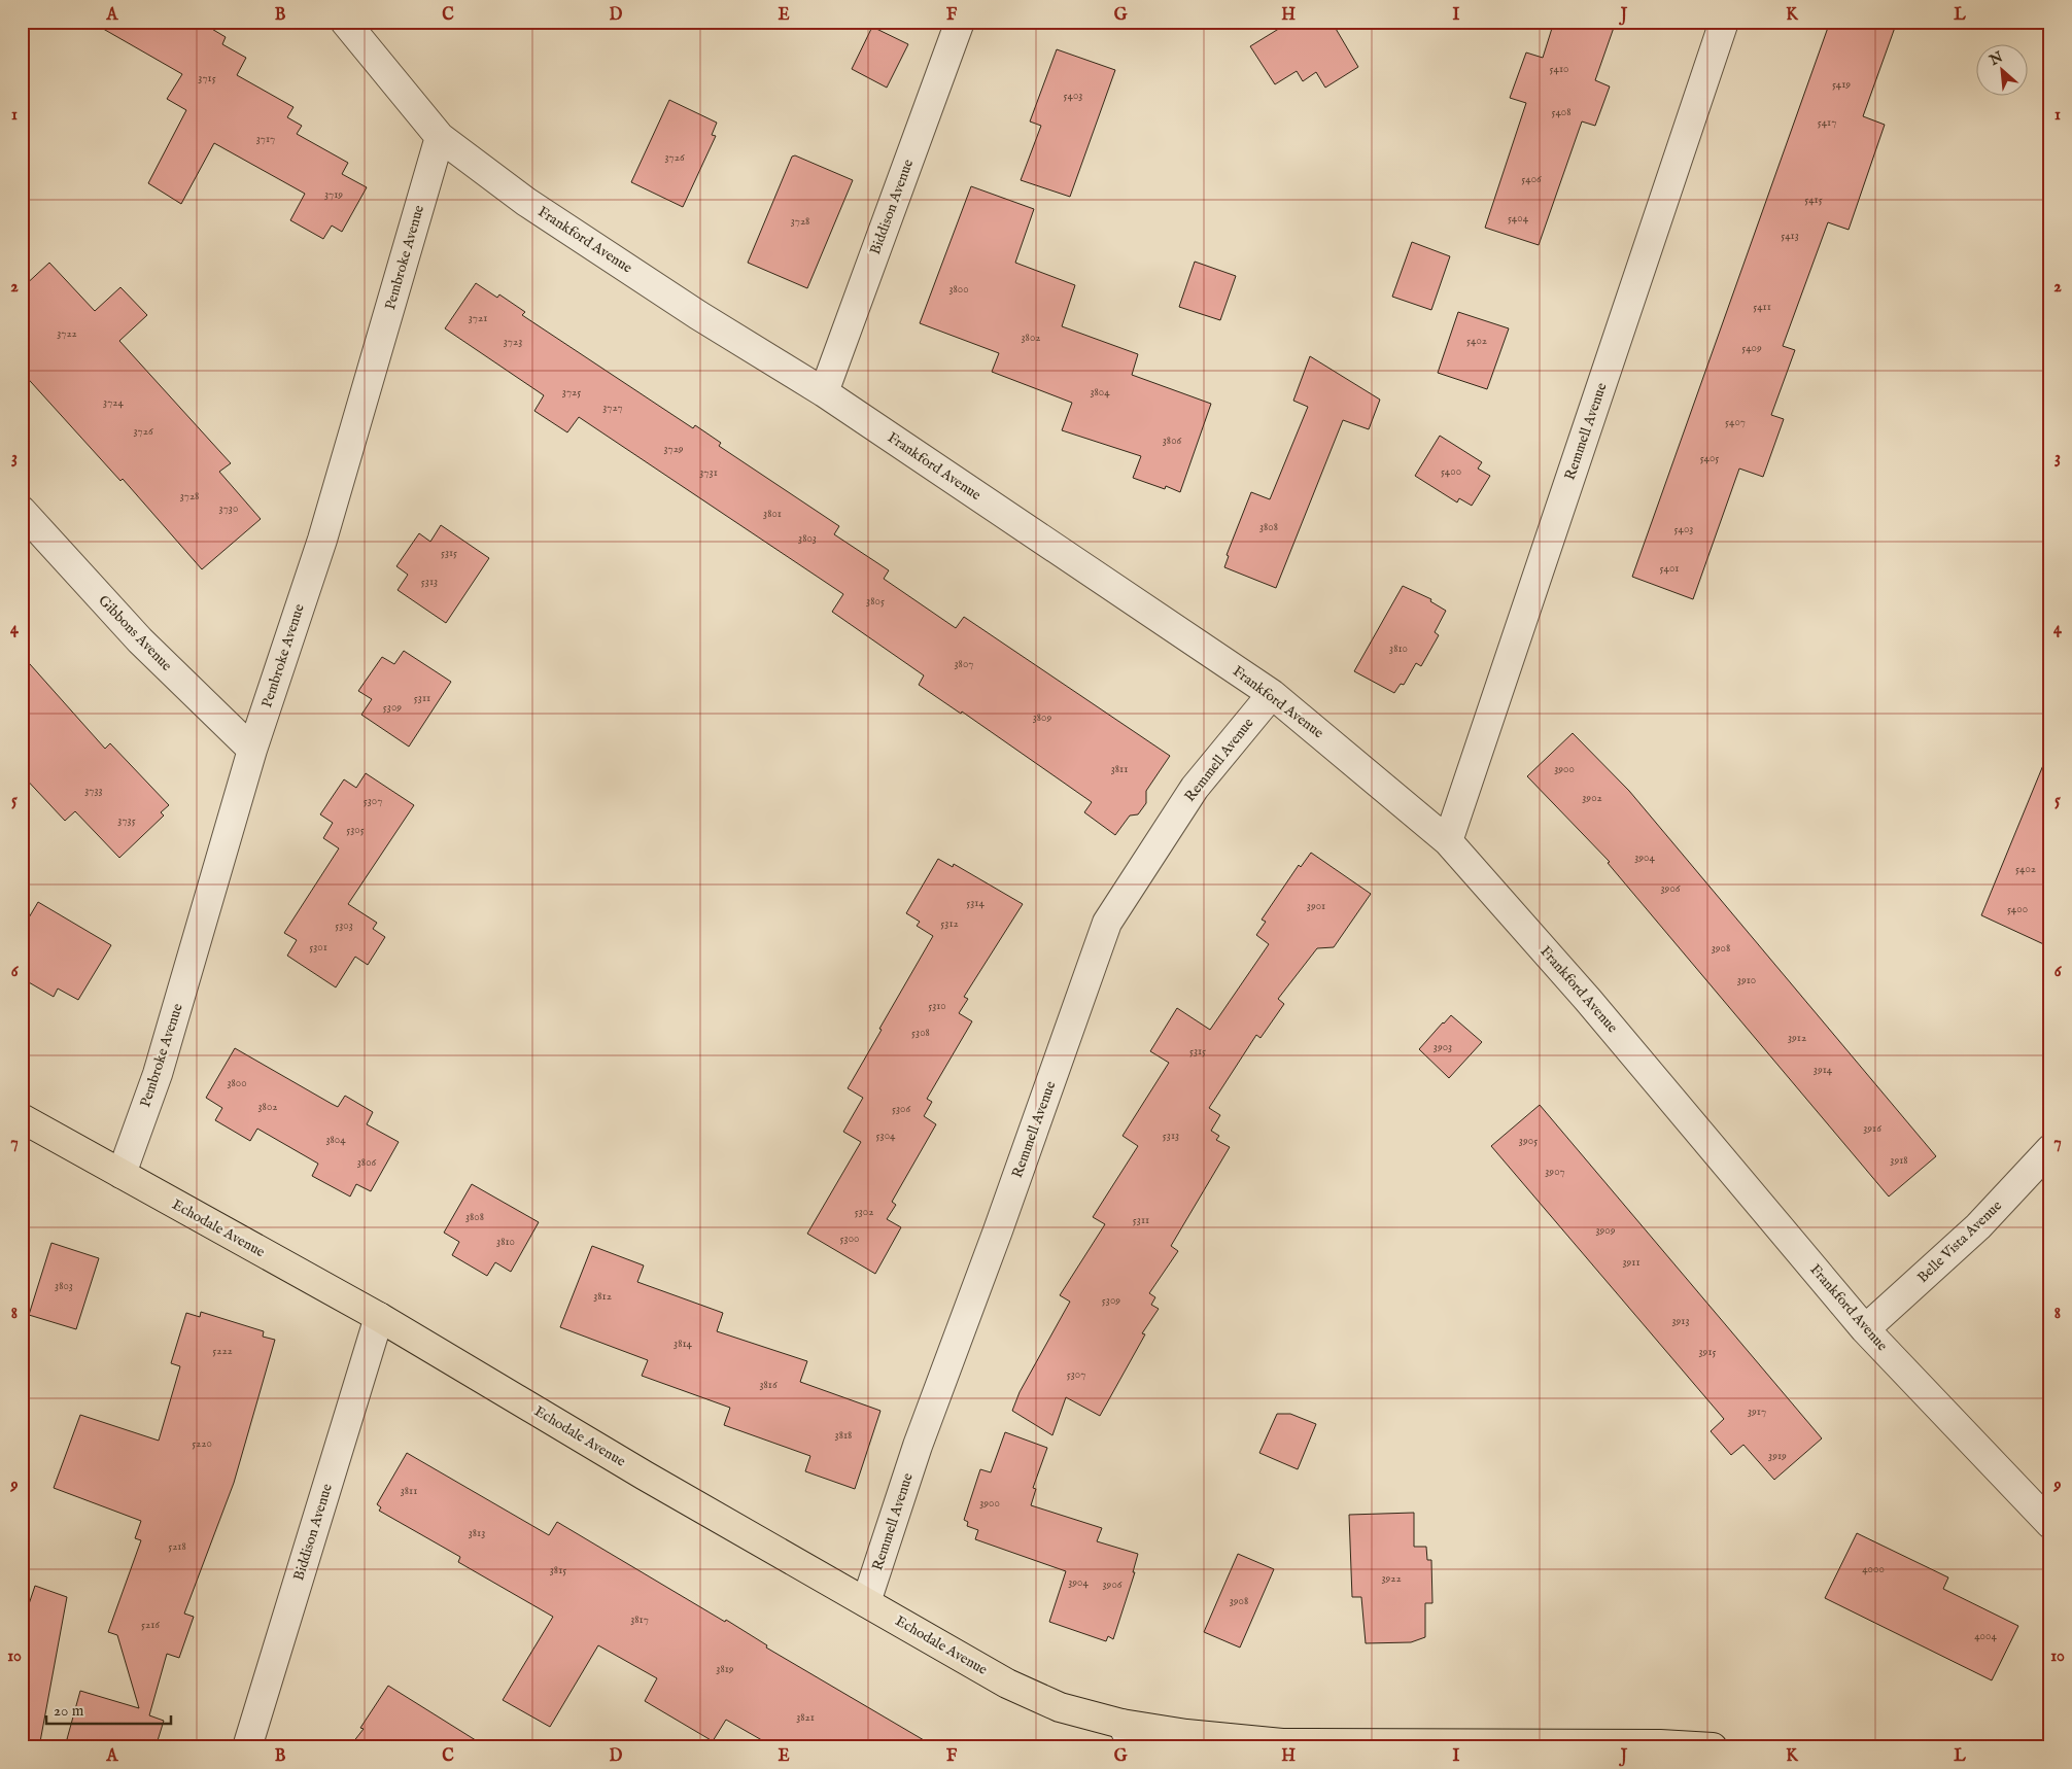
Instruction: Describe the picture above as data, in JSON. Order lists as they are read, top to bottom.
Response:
{
  "streets": {
    "main road": ["Echodale Avenue"],
    "street": [
      "Biddison Avenue",
      "Frankford Avenue",
      "Pembroke Avenue",
      "Remmell Avenue",
      "Gibbons Avenue",
      "Belle Vista Avenue"
    ]
  },
  "crossings": [
    ["Biddison Avenue", "Frankford Avenue"],
    ["Biddison Avenue", "Echodale Avenue"],
    ["Frankford Avenue", "Pembroke Avenue"],
    ["Frankford Avenue", "Remmell Avenue"],
    ["Frankford Avenue", "Belle Vista Avenue"],
    ["Pembroke Avenue", "Gibbons Avenue"],
    ["Pembroke Avenue", "Echodale Avenue"],
    ["Remmell Avenue", "Echodale Avenue"]
  ],
  "house_numbers": [
    "5410",
    "3715",
    "5419",
    "5403",
    "5408",
    "5417",
    "3717",
    "3726",
    "5406",
    "3719",
    "5415",
    "5404",
    "3728",
    "5413",
    "3800",
    "5411",
    "3721",
    "3722",
    "3802",
    "5402",
    "3723",
    "5409",
    "3725",
    "3804",
    "3724",
    "3727",
    "5407",
    "3726",
    "3806",
    "3729",
    "5405",
    "5400",
    "3731",
    "3728",
    "3730",
    "3801",
    "3808",
    "5403",
    "3803",
    "5315",
    "5401",
    "5313",
    "3805",
    "3810",
    "3807",
    "5311",
    "5309",
    "3809",
    "3811",
    "3900",
    "3733",
    "3902",
    "5307",
    "3735",
    "5305",
    "3904",
    "5402",
    "3906",
    "5314",
    "3901",
    "5400",
    "5312",
    "5303",
    "5301",
    "3908",
    "3910",
    "5310",
    "5308",
    "3912",
    "3903",
    "5315",
    "3914",
    "3800",
    "3802",
    "5306",
    "3916",
    "5304",
    "5313",
    "3804",
    "3905",
    "3918",
    "3806",
    "3907",
    "5302",
    "3808",
    "5311",
    "3909",
    "5300",
    "3810",
    "3911",
    "3803",
    "3812",
    "5309",
    "3913",
    "3814",
    "5222",
    "3915",
    "5307",
    "3816",
    "3917",
    "3818",
    "5220",
    "3919",
    "3811",
    "3900",
    "3813",
    "5218",
    "4000",
    "3815",
    "3922",
    "3904",
    "3906",
    "3908",
    "3817",
    "5216",
    "4004",
    "3819",
    "3821"
  ],
  "scale_bar": "20 m",
  "north": "top left",
  "grid": {
    "columns": [
      "A",
      "B",
      "C",
      "D",
      "E",
      "F",
      "G",
      "H",
      "I",
      "J",
      "K",
      "L"
    ],
    "rows": [
      "1",
      "2",
      "3",
      "4",
      "5",
      "6",
      "7",
      "8",
      "9",
      "10"
    ]
  }
}
